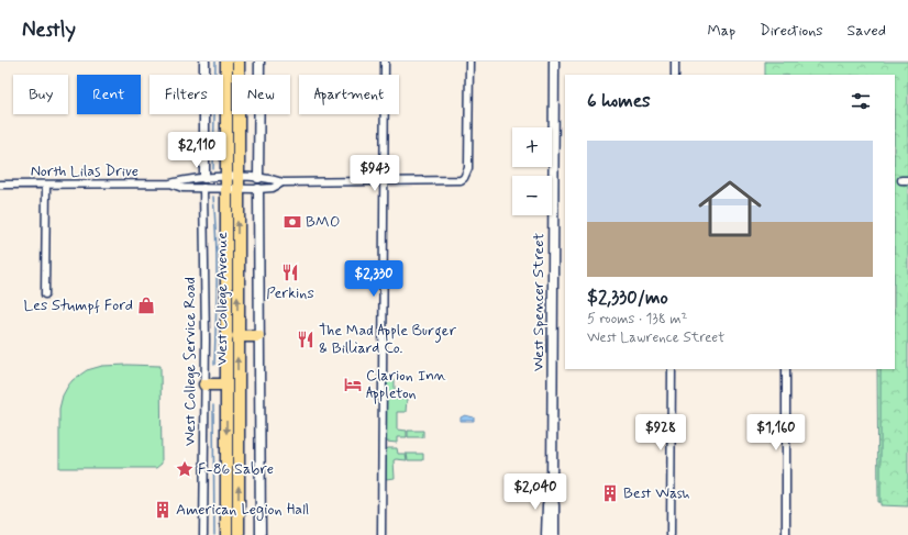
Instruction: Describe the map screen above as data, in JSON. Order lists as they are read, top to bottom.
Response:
{
  "streets": {
    "main road": ["West College Avenue"],
    "street": ["North Lilas Drive", "West Spencer Street", "West College Service Road"]
  },
  "crossings": [
    ["North Lilas Drive", "West College Avenue"],
    ["North Lilas Drive", "West College Service Road"]
  ],
  "places": {
    "bank": ["BMO"],
    "restaurant": ["Perkins", "The Mad Apple Burger & Billiard Co."],
    "shop": ["Les Stumpf Ford"],
    "hotel": ["Clarion Inn Appleton"],
    "place": ["F-86 Sabre"],
    "building": ["Best Wash", "American Legion Hall"]
  },
  "page": {
    "header": "Nestly",
    "nav": ["Map", "Directions", "Saved"],
    "chip": [
      "Buy",
      "Rent",
      "Filters",
      "New",
      "Apartment"
    ],
    "heading": "6 homes",
    "map_buttons": ["+", "−"],
    "list": [
      {
        "name": "$2,330/mo",
        "note": "5 rooms · 138 m² · West Lawrence Street"
      }
    ],
    "price": [
      "$2,110",
      "$943",
      "$2,330",
      "$928",
      "$1,160",
      "$2,040"
    ]
  }
}
